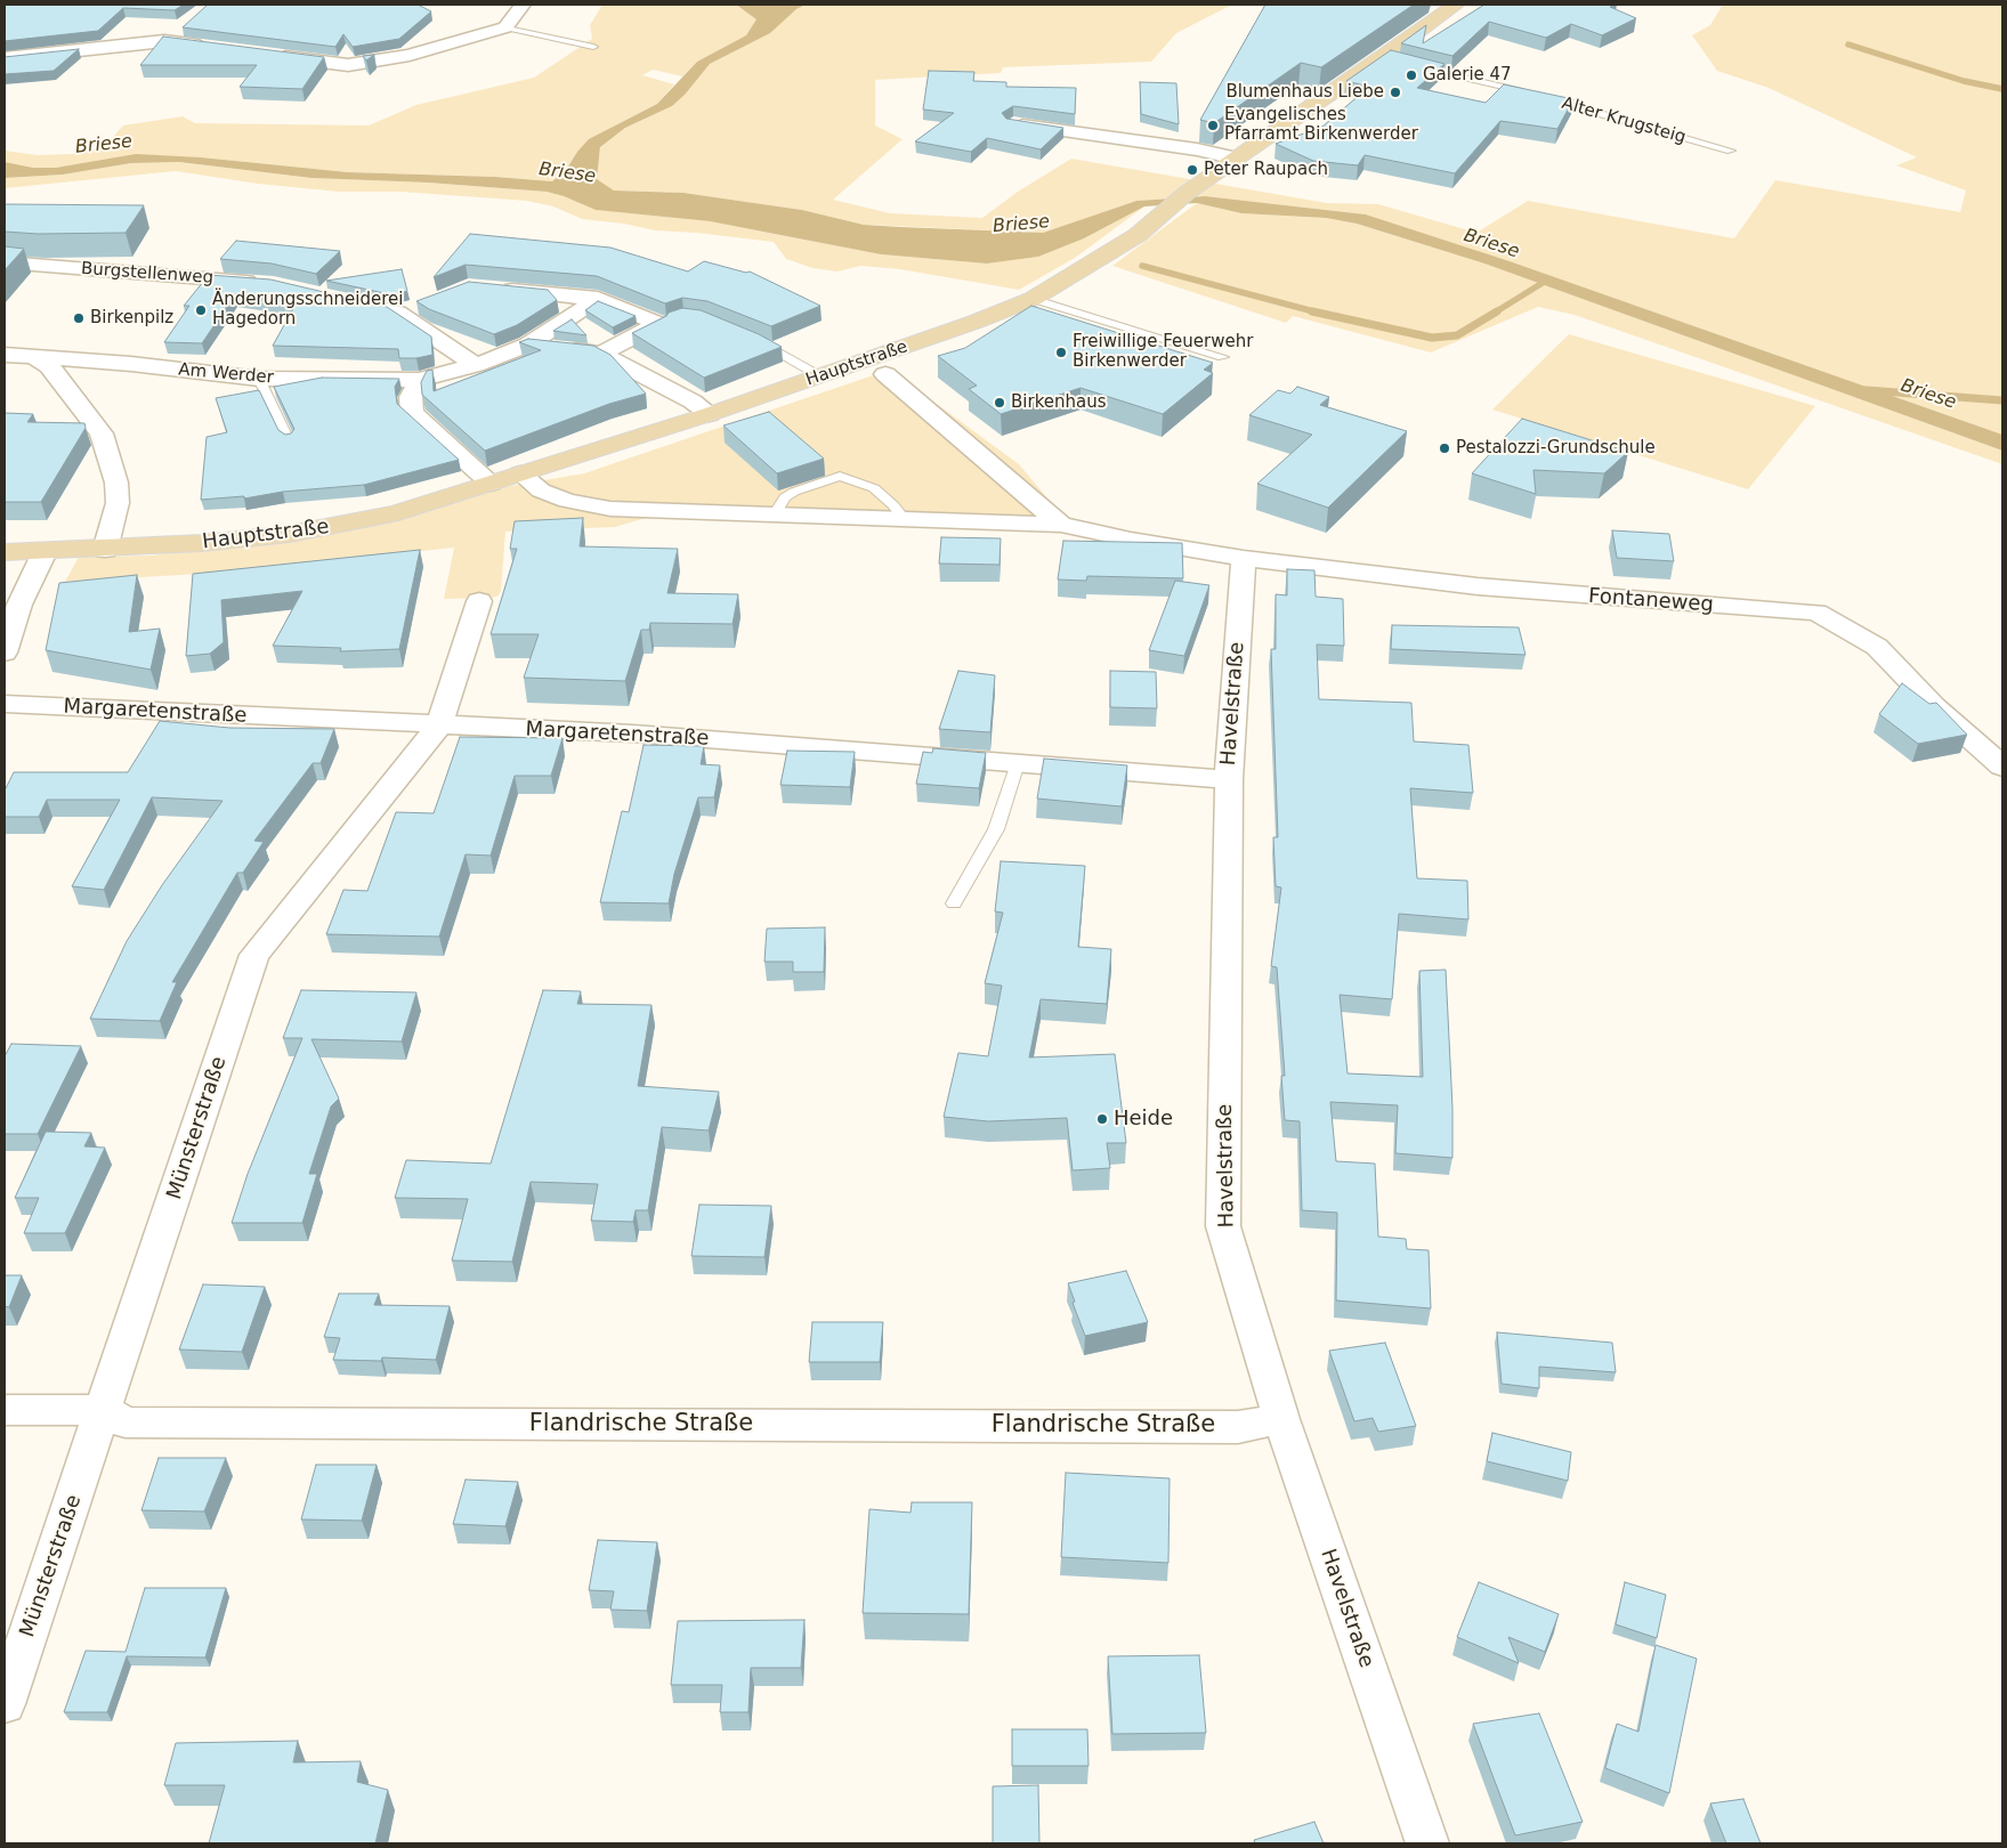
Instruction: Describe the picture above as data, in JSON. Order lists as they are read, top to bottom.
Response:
{
  "streets": {
    "main road": ["Hauptstraße"],
    "street": [
      "Burgstellenweg",
      "Am Werder",
      "Fontaneweg",
      "Havelstraße",
      "Margaretenstraße",
      "Münsterstraße",
      "Flandrische Straße"
    ],
    "lane": ["Alter Krugsteig"]
  },
  "crossings": [
    ["Hauptstraße", "Am Werder"],
    ["Hauptstraße", "Fontaneweg"],
    ["Hauptstraße", "Havelstraße"],
    ["Fontaneweg", "Havelstraße"],
    ["Havelstraße", "Margaretenstraße"],
    ["Havelstraße", "Flandrische Straße"],
    ["Margaretenstraße", "Münsterstraße"],
    ["Münsterstraße", "Flandrische Straße"]
  ],
  "water": ["Briese"],
  "places": [
    "Galerie 47",
    "Blumenhaus Liebe",
    "Evangelisches Pfarramt Birkenwerder",
    "Peter Raupach",
    "Änderungsschneiderei Hagedorn",
    "Birkenpilz",
    "Freiwillige Feuerwehr Birkenwerder",
    "Birkenhaus",
    "Pestalozzi-Grundschule",
    "Heide"
  ]
}
